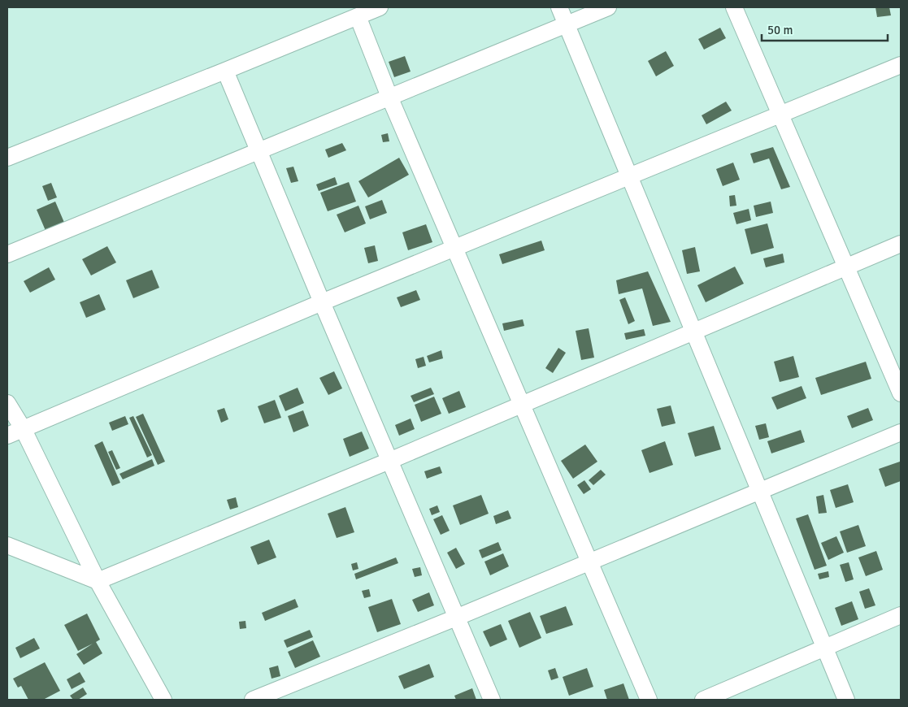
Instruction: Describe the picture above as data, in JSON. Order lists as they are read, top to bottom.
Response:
{
  "scale_bar": "50 m"
}
